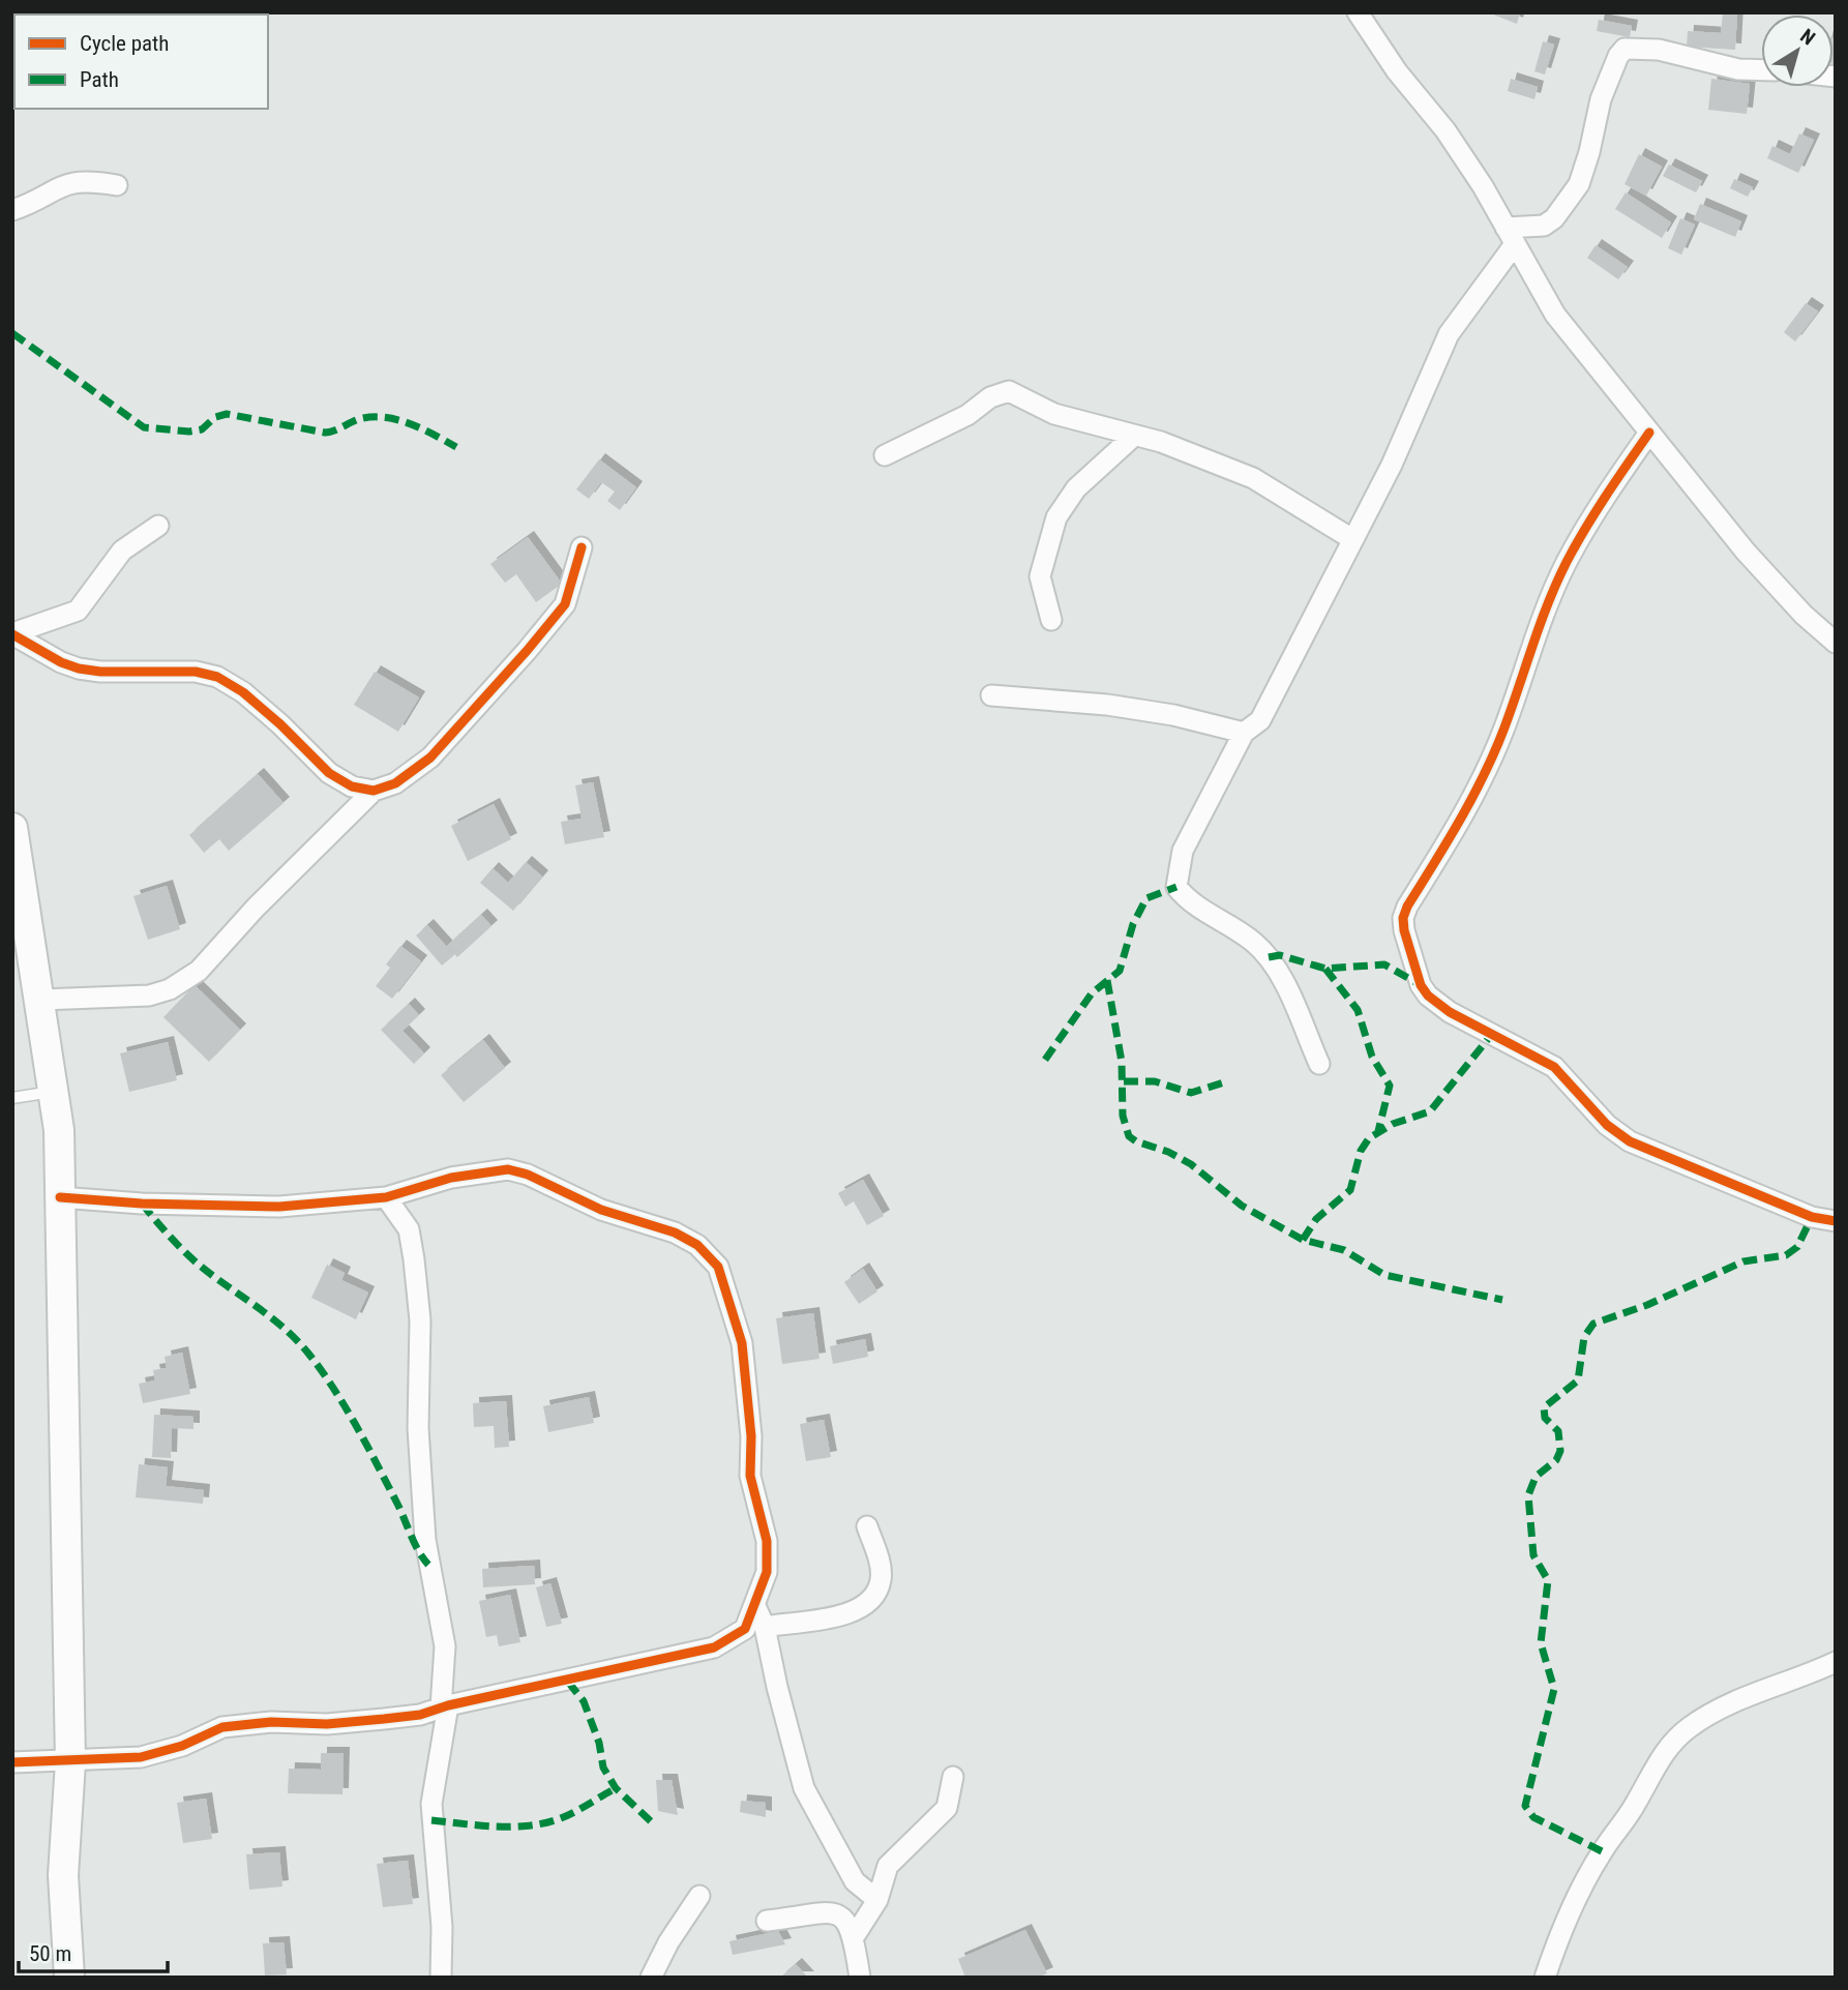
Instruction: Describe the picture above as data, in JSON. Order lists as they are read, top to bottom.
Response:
{
  "legend": ["Cycle path", "Path"],
  "scale_bar": "50 m",
  "north": "top right"
}
